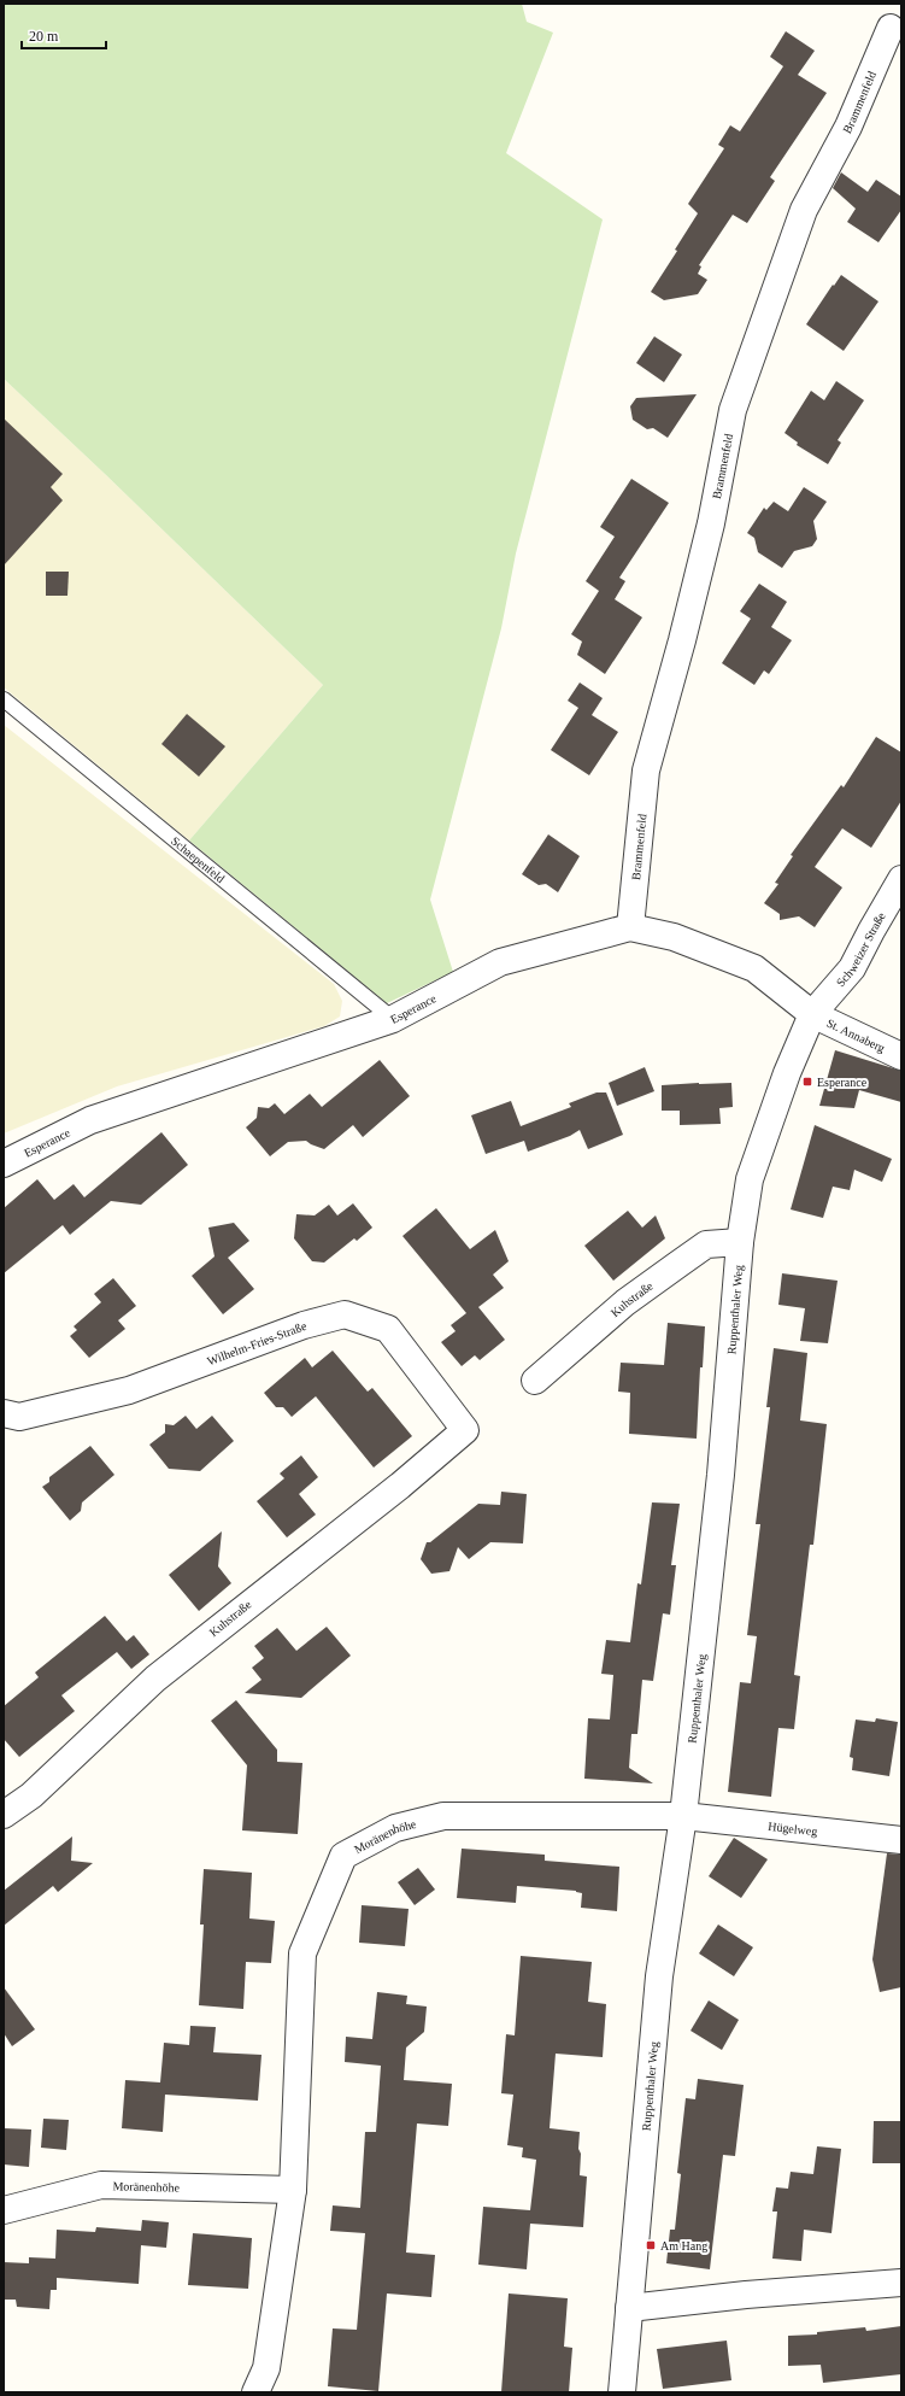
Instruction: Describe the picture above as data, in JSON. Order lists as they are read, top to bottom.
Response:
{
  "streets": {
    "street": [
      "Brammenfeld",
      "Schweizer Straße",
      "Esperance",
      "St. Annaberg",
      "Kuhstraße",
      "Ruppenthaler Weg",
      "Wilhelm-Fries-Straße",
      "Hügelweg",
      "Moränenhöhe"
    ],
    "lane": ["Schaepenfeld"]
  },
  "crossings": [
    ["Brammenfeld", "Esperance"],
    ["Schaepenfeld", "Esperance"],
    ["Schweizer Straße", "Esperance"],
    ["Schweizer Straße", "St. Annaberg"],
    ["Schweizer Straße", "Ruppenthaler Weg"],
    ["Esperance", "St. Annaberg"],
    ["Esperance", "Ruppenthaler Weg"],
    ["St. Annaberg", "Ruppenthaler Weg"],
    ["Kuhstraße", "Ruppenthaler Weg"],
    ["Kuhstraße", "Wilhelm-Fries-Straße"],
    ["Ruppenthaler Weg", "Hügelweg"],
    ["Ruppenthaler Weg", "Moränenhöhe"],
    ["Hügelweg", "Moränenhöhe"]
  ],
  "places": {
    "transit": ["Esperance", "Am Hang"]
  },
  "scale_bar": "20 m"
}
